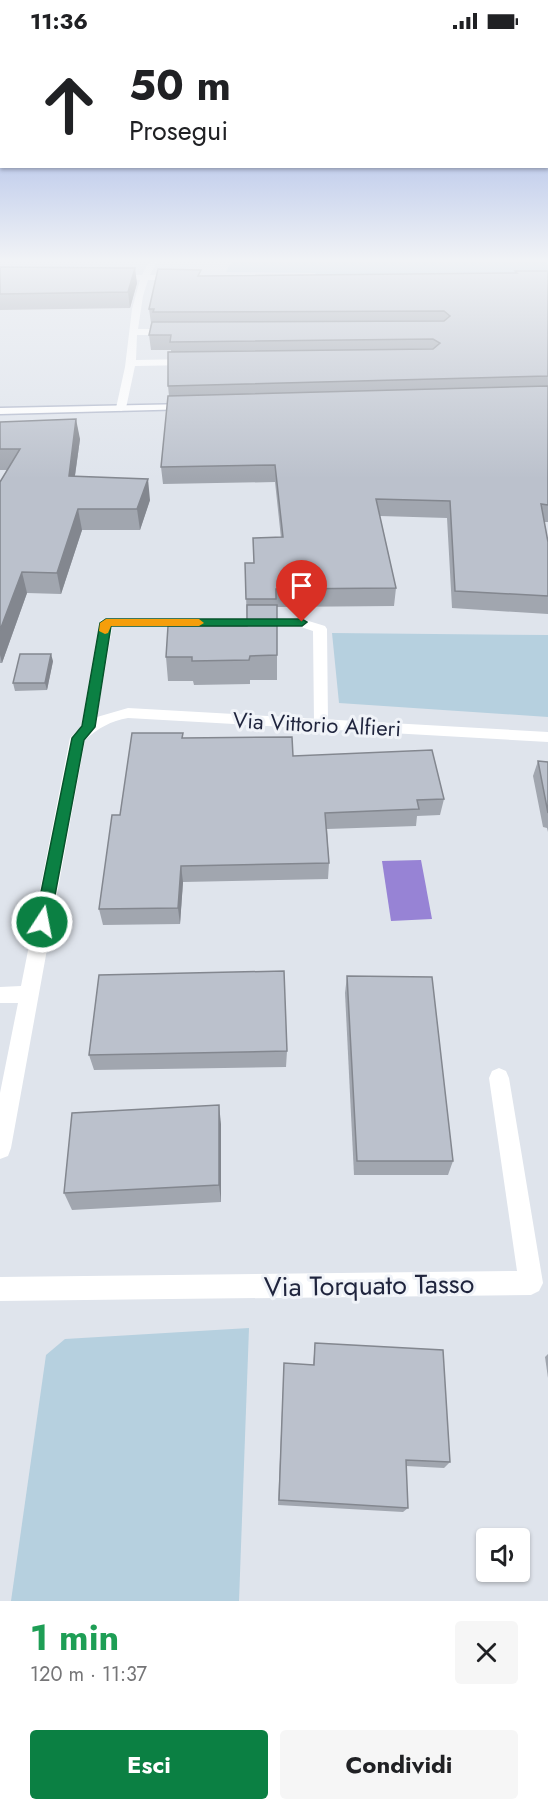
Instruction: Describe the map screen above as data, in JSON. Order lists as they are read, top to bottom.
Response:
{
  "streets": {
    "street": ["Via Vittorio Alfieri", "Via Torquato Tasso"]
  },
  "page": {
    "status": "11:36",
    "turn": ["50 m", "Prosegui"],
    "heading": ["1 min", "120 m · 11:37"],
    "buttons": ["Esci", "Condividi"]
  }
}
